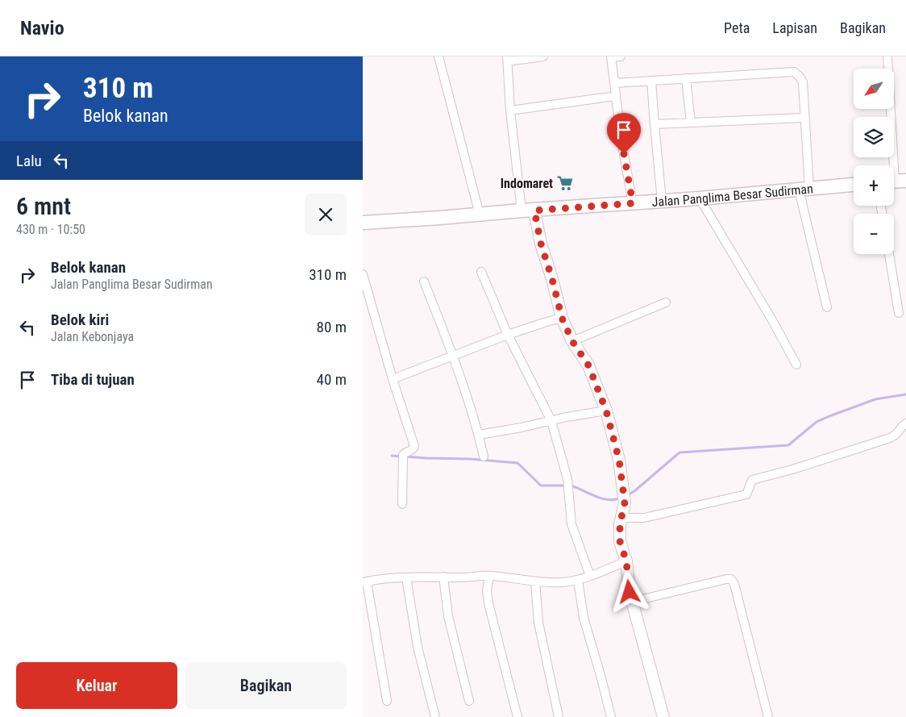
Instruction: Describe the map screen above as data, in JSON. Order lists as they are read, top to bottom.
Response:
{
  "streets": {
    "main road": ["Jalan Panglima Besar Sudirman"]
  },
  "places": {
    "supermarket": ["Indomaret"]
  },
  "north": "bottom left",
  "page": {
    "header": "Navio",
    "nav": ["Peta", "Lapisan", "Bagikan"],
    "turn": ["310 m", "Belok kanan"],
    "map_buttons": ["+", "−"],
    "then": "Lalu",
    "heading": ["6 mnt", "430 m · 10:50"],
    "list": [
      {
        "name": "Belok kanan",
        "note": "Jalan Panglima Besar Sudirman",
        "value": "310 m"
      },
      {
        "name": "Belok kiri",
        "note": "Jalan Kebonjaya",
        "value": "80 m"
      },
      {
        "name": "Tiba di tujuan",
        "value": "40 m"
      }
    ],
    "buttons": ["Keluar", "Bagikan"]
  }
}
